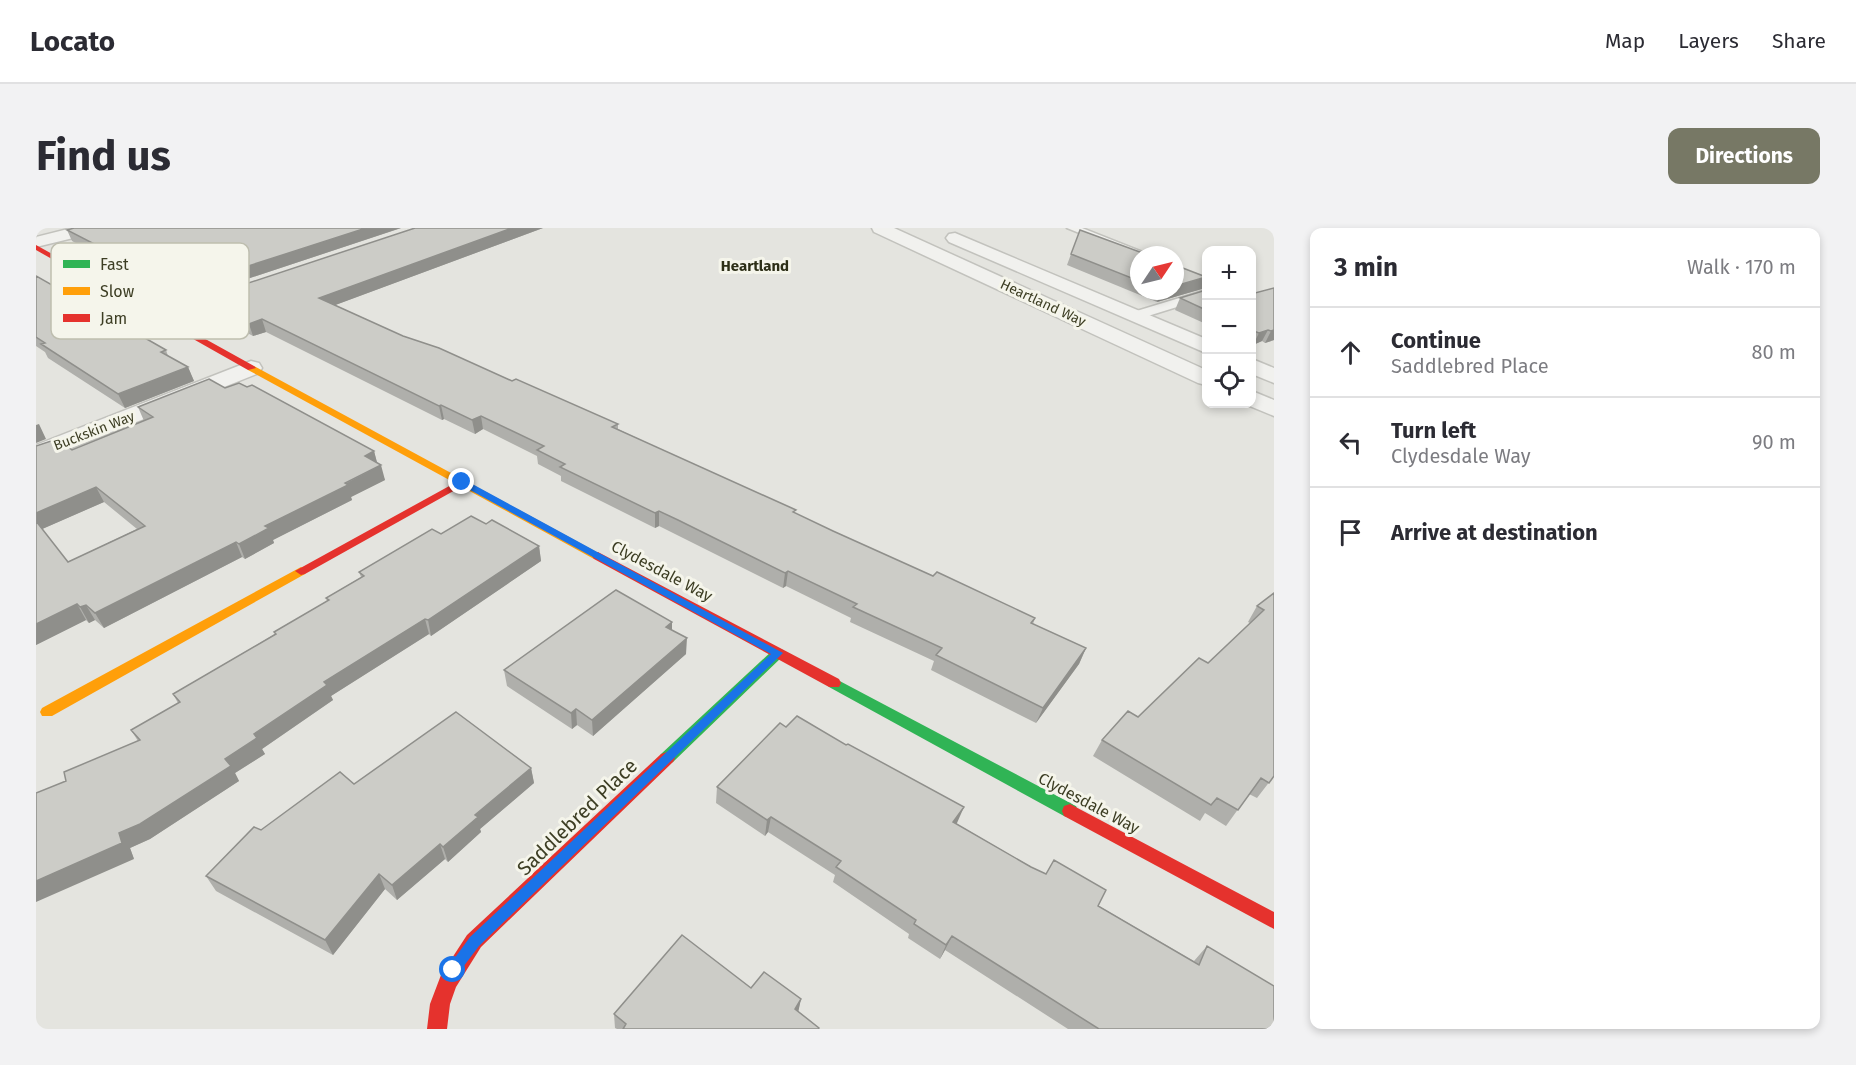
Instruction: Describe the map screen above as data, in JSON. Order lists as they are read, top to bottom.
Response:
{
  "streets": {
    "street": [
      "Heartland Way",
      "Buckskin Way",
      "Clydesdale Way",
      "Saddlebred Place"
    ]
  },
  "crossings": [
    ["Buckskin Way", "Clydesdale Way"],
    ["Clydesdale Way", "Saddlebred Place"]
  ],
  "districts": ["Heartland"],
  "legend": ["Fast", "Slow", "Jam"],
  "north": "top right",
  "page": {
    "header": "Locato",
    "nav": ["Map", "Layers", "Share"],
    "buttons": "Directions",
    "title": "Find us",
    "heading": ["3 min", "Walk · 170 m"],
    "map_buttons": ["+", "−"],
    "list": [
      ["Continue", "Saddlebred Place", "80 m"],
      ["Turn left", "Clydesdale Way", "90 m"],
      "Arrive at destination"
    ]
  }
}
